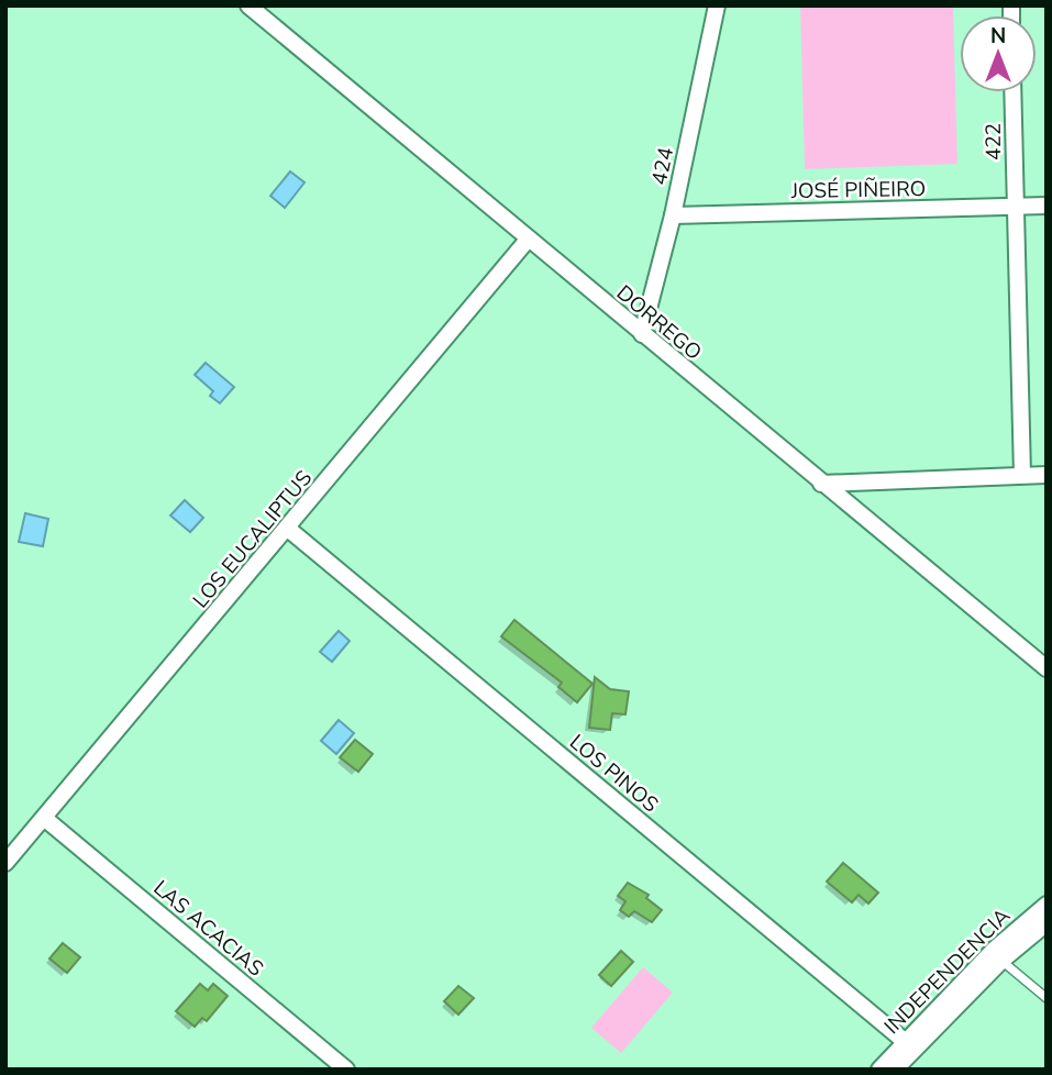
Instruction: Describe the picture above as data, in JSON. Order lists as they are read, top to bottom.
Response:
{
  "streets": {
    "street": [
      "422",
      "424",
      "JOSÉ PIÑEIRO",
      "DORREGO",
      "LOS EUCALIPTUS",
      "LOS PINOS",
      "LAS ACACIAS",
      "INDEPENDENCIA"
    ]
  },
  "crossings": [
    ["422", "JOSÉ PIÑEIRO"],
    ["424", "JOSÉ PIÑEIRO"],
    ["424", "DORREGO"],
    ["DORREGO", "LOS EUCALIPTUS"],
    ["LOS EUCALIPTUS", "LOS PINOS"],
    ["LOS EUCALIPTUS", "LAS ACACIAS"],
    ["LOS PINOS", "INDEPENDENCIA"]
  ],
  "north": "top"
}
